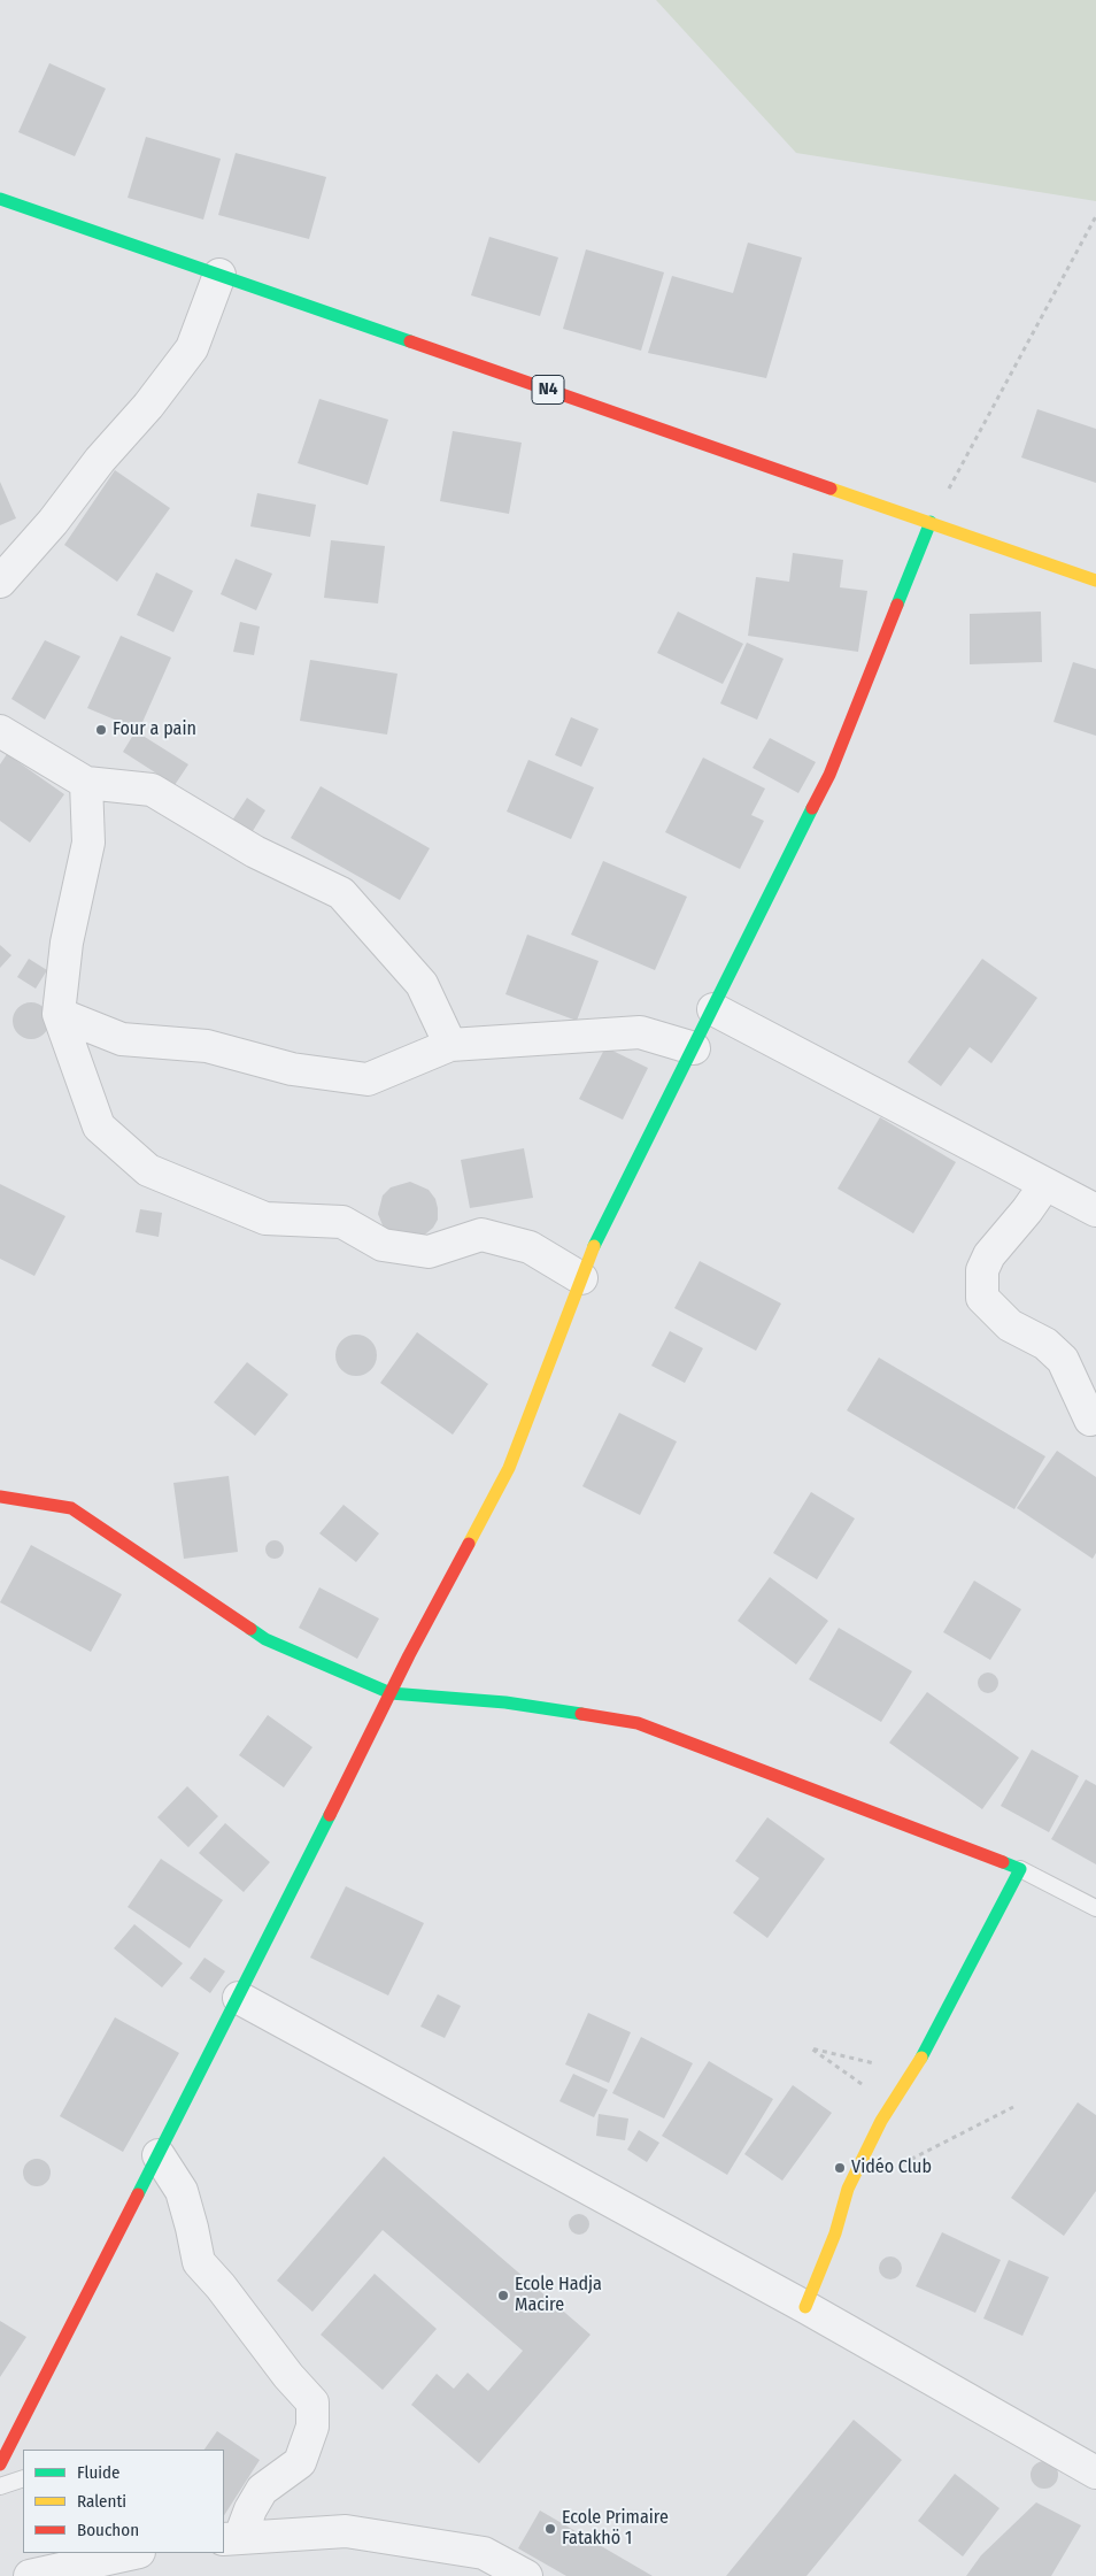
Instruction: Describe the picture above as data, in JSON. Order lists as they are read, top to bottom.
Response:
{
  "streets": {
    "main road": ["N4"]
  },
  "places": [
    "Four a pain",
    "Vidéo Club",
    "Ecole Hadja Macire",
    "Ecole Primaire Fatakhö 1"
  ],
  "legend": ["Fluide", "Ralenti", "Bouchon"]
}
